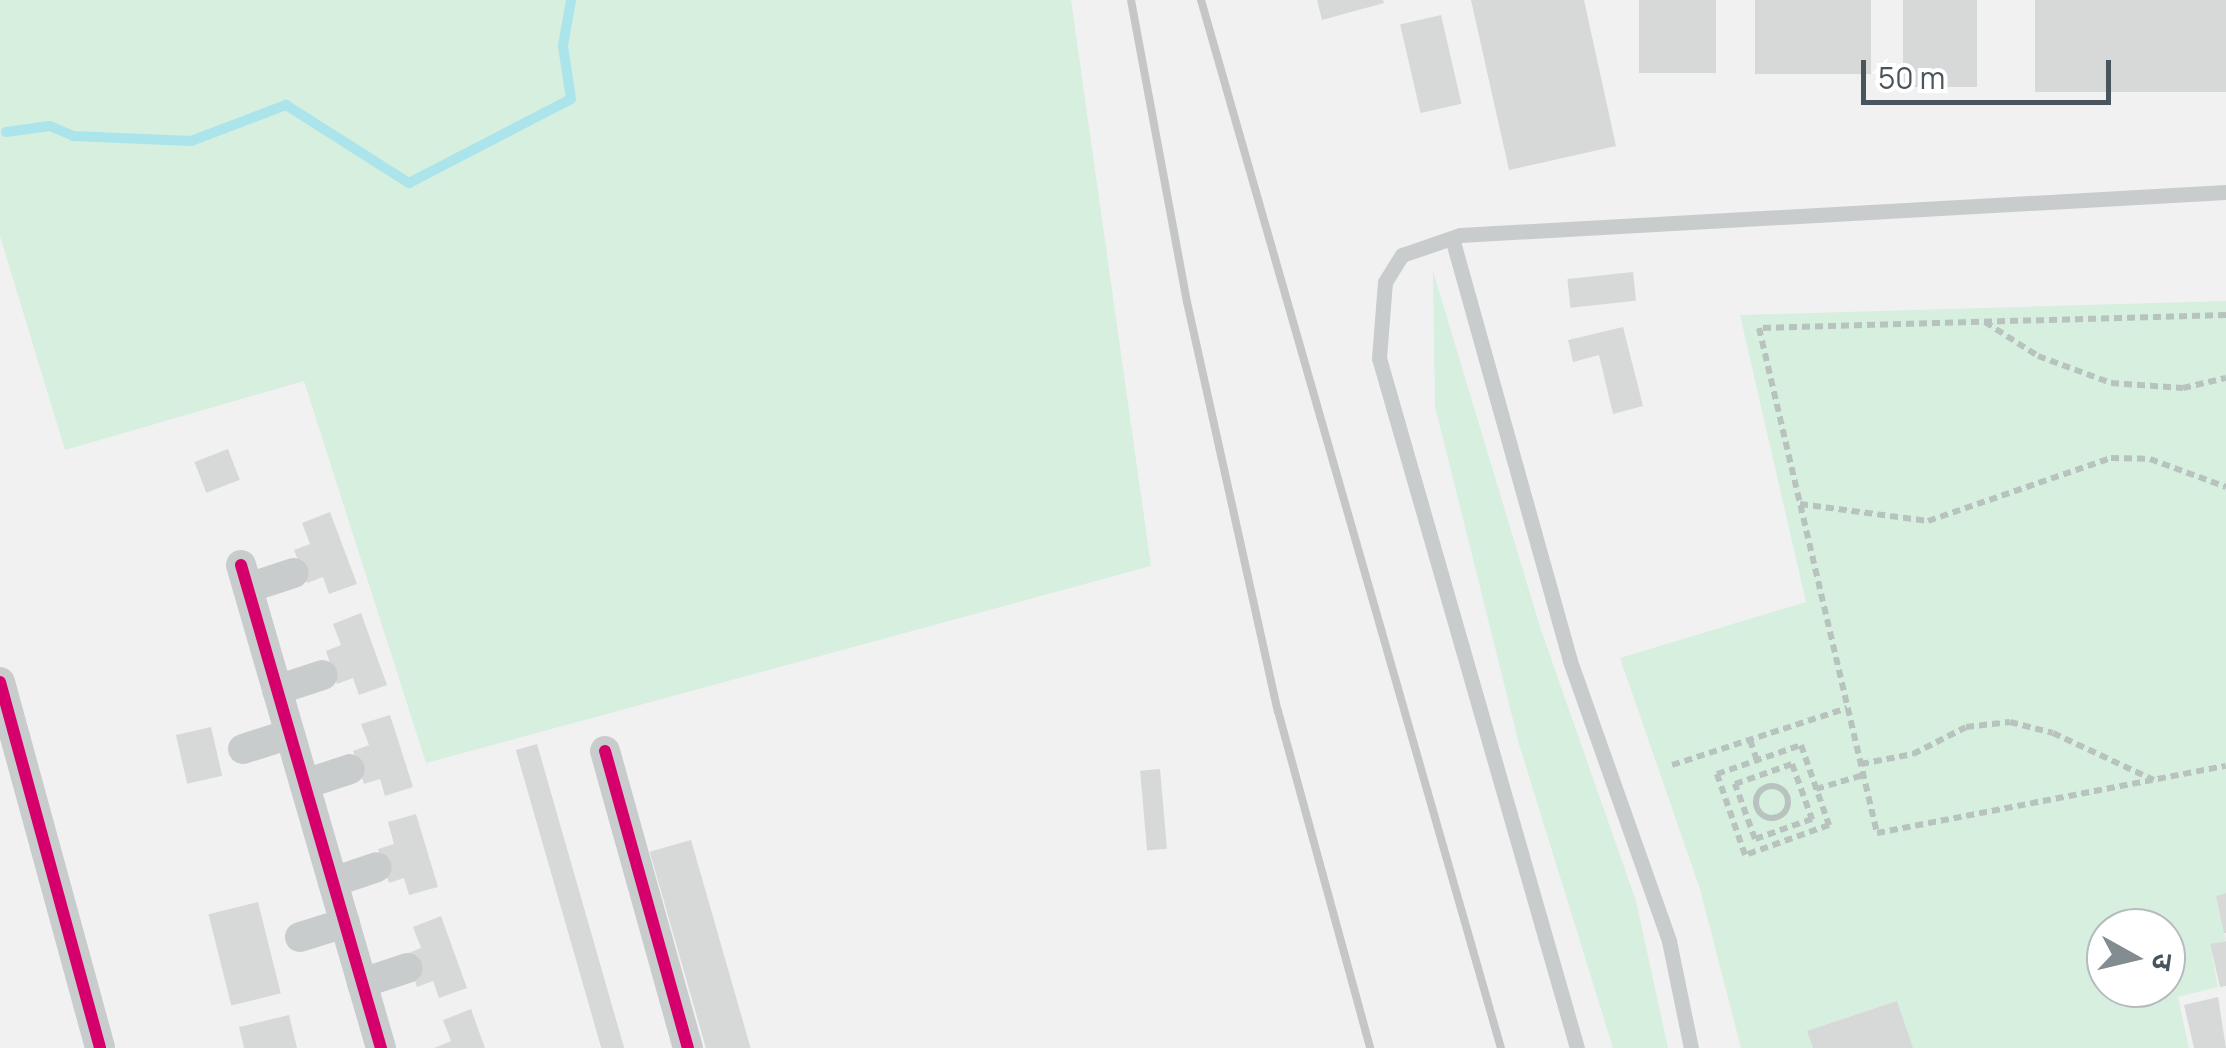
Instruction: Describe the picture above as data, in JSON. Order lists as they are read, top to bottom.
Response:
{
  "scale_bar": "50 m",
  "north": "right"
}
